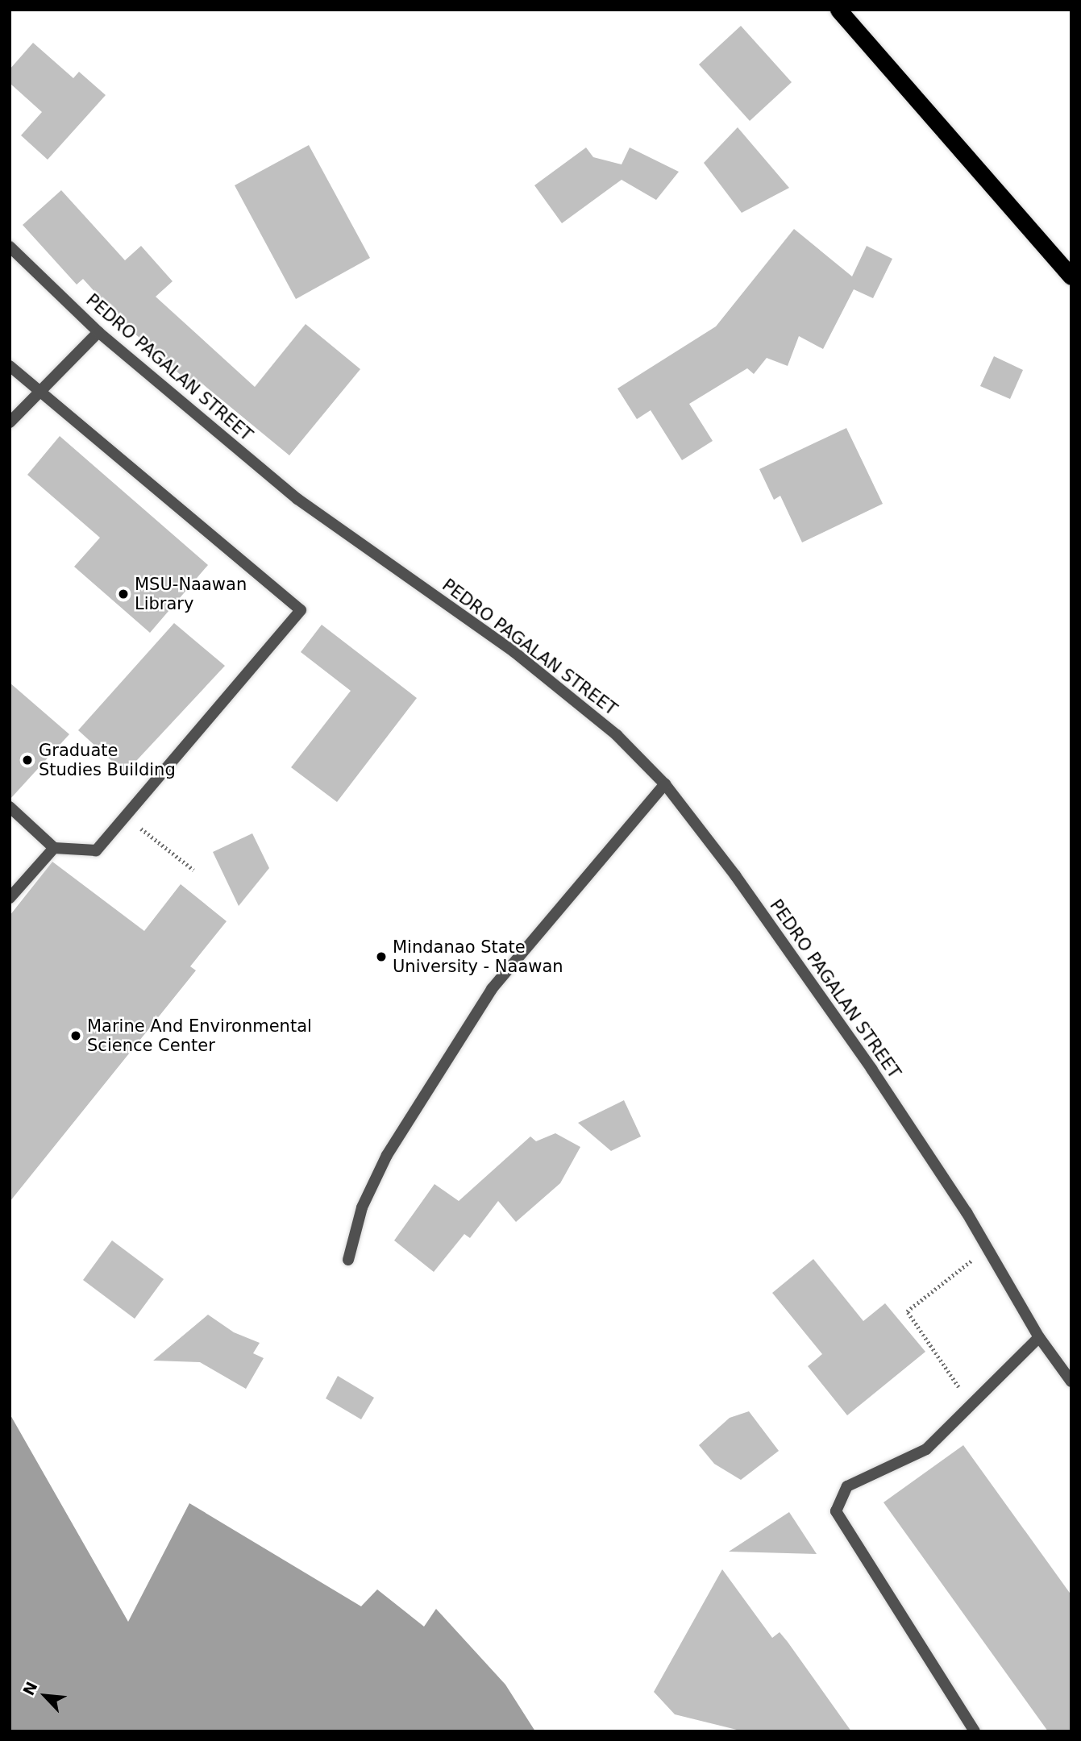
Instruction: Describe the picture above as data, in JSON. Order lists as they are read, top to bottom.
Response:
{
  "streets": {
    "street": ["PEDRO PAGALAN STREET"]
  },
  "places": [
    "MSU-Naawan Library",
    "Graduate Studies Building",
    "Mindanao State University - Naawan",
    "Marine And Environmental Science Center"
  ],
  "north": "top left"
}
